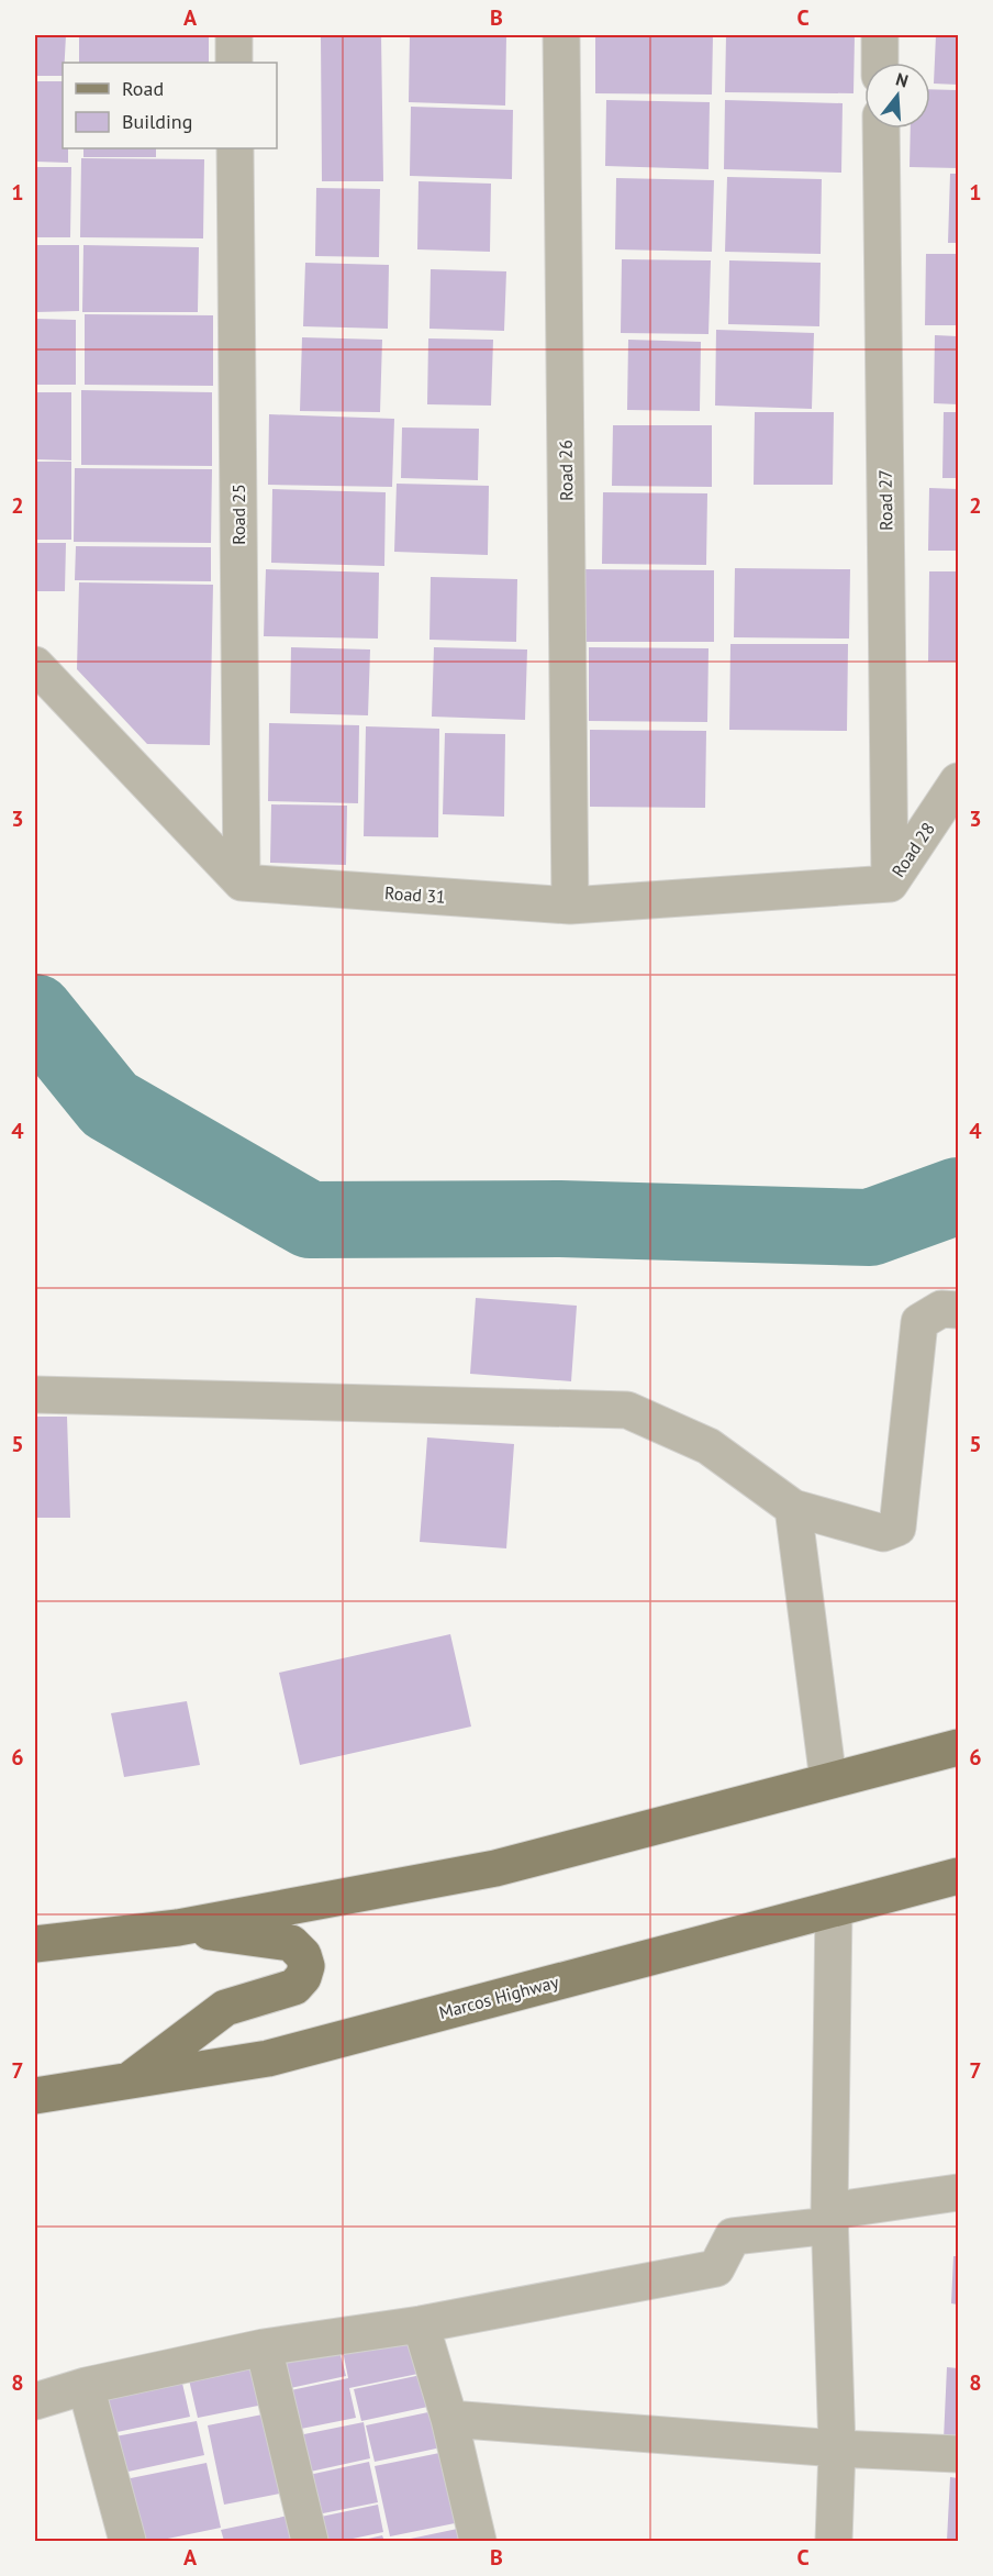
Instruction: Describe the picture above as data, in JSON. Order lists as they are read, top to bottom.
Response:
{
  "streets": {
    "main road": ["Marcos Highway"],
    "street": [
      "Road 26",
      "Road 27",
      "Road 25",
      "Road 28",
      "Road 31"
    ]
  },
  "crossings": [
    ["Road 26", "Road 31"],
    ["Road 27", "Road 28"],
    ["Road 27", "Road 31"],
    ["Road 25", "Road 31"],
    ["Road 28", "Road 31"]
  ],
  "legend": ["Road", "Building"],
  "north": "top",
  "grid": {
    "columns": ["A", "B", "C"],
    "rows": [
      "1",
      "2",
      "3",
      "4",
      "5",
      "6",
      "7",
      "8"
    ]
  }
}
